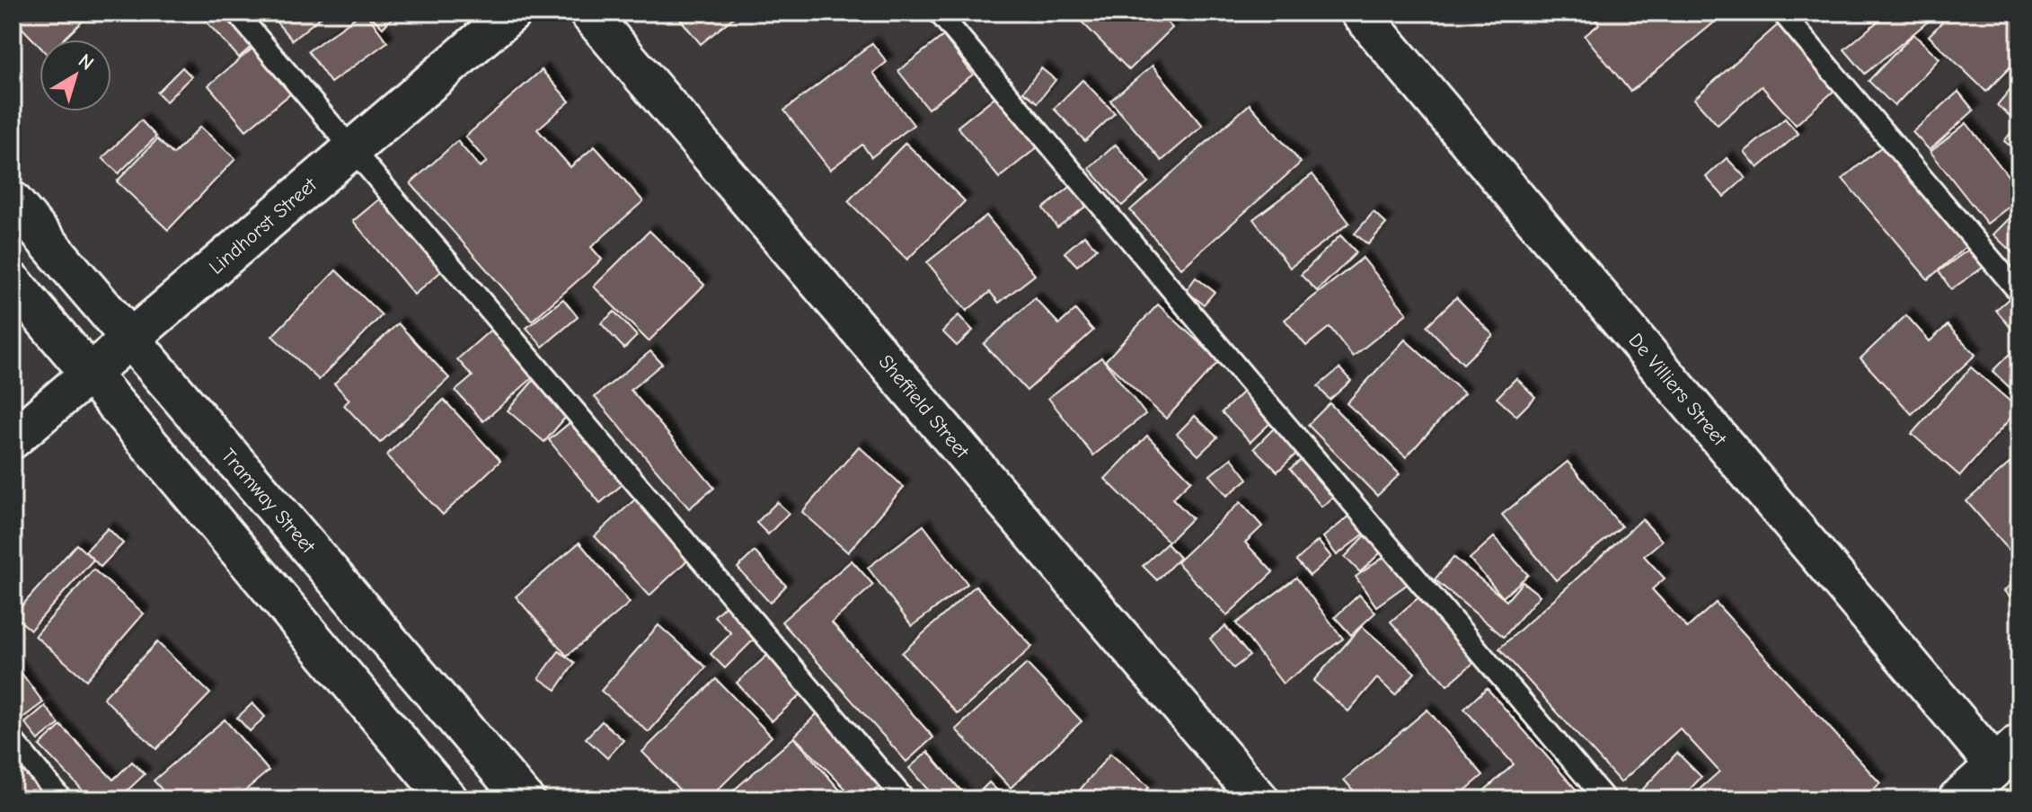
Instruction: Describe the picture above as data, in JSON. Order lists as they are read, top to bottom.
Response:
{
  "streets": {
    "street": [
      "Lindhorst Street",
      "De Villiers Street",
      "Sheffield Street",
      "Tramway Street"
    ]
  },
  "crossings": [
    ["Lindhorst Street", "Tramway Street"]
  ],
  "north": "top right"
}
